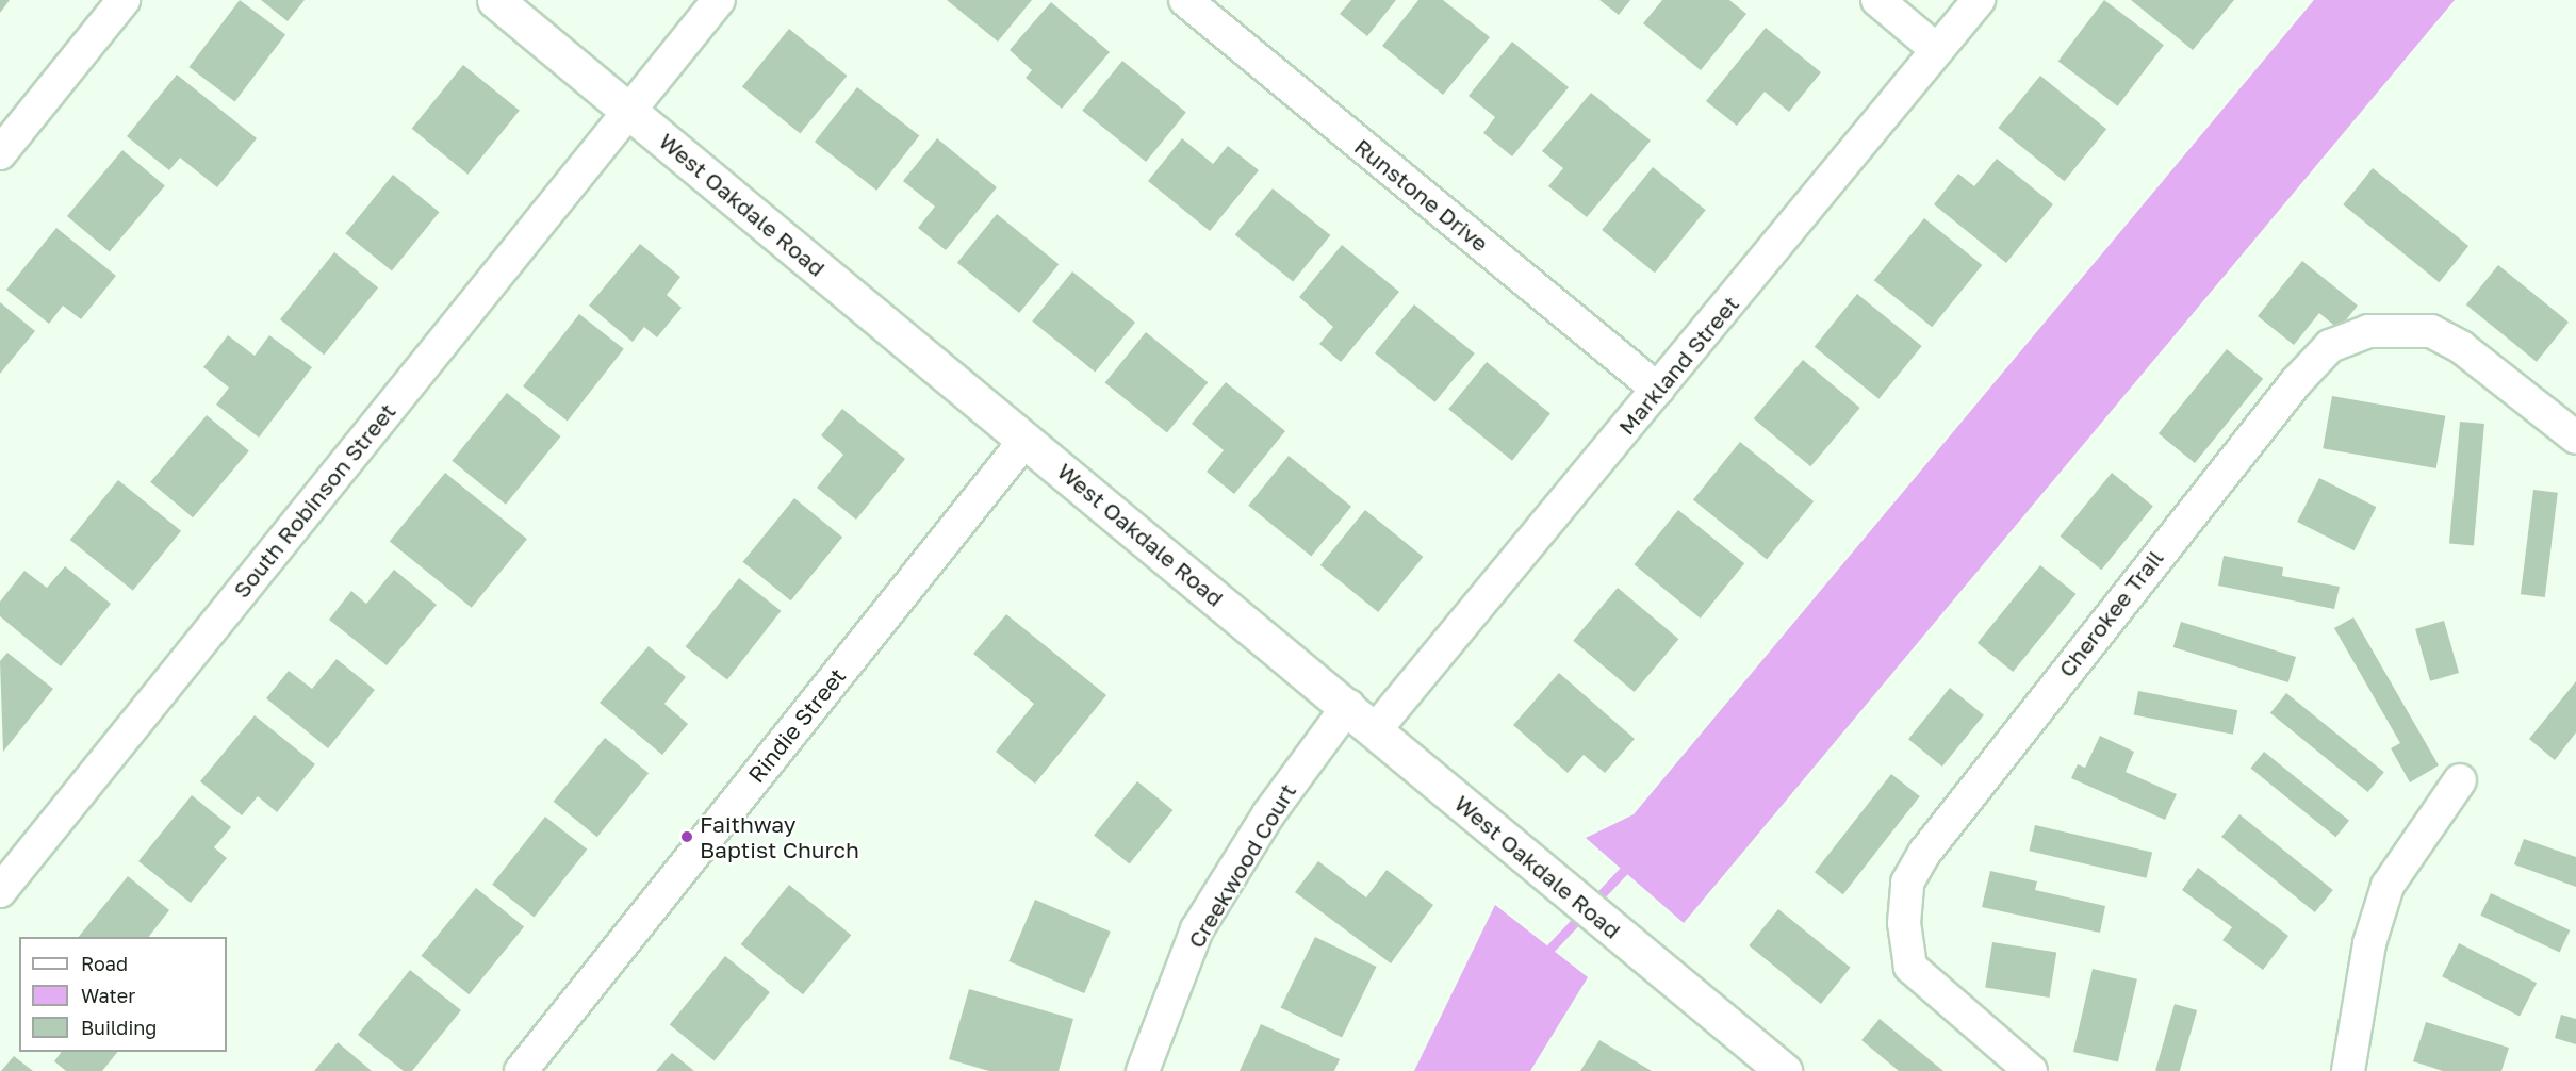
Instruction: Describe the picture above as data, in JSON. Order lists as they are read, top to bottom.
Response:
{
  "streets": {
    "street": [
      "Runstone Drive",
      "West Oakdale Road",
      "Markland Street",
      "South Robinson Street",
      "Cherokee Trail",
      "Rindie Street",
      "Creekwood Court"
    ]
  },
  "crossings": [
    ["Runstone Drive", "Markland Street"],
    ["West Oakdale Road", "Markland Street"],
    ["West Oakdale Road", "South Robinson Street"],
    ["West Oakdale Road", "Rindie Street"],
    ["West Oakdale Road", "Creekwood Court"]
  ],
  "places": ["Faithway Baptist Church"],
  "legend": ["Road", "Water", "Building"]
}
